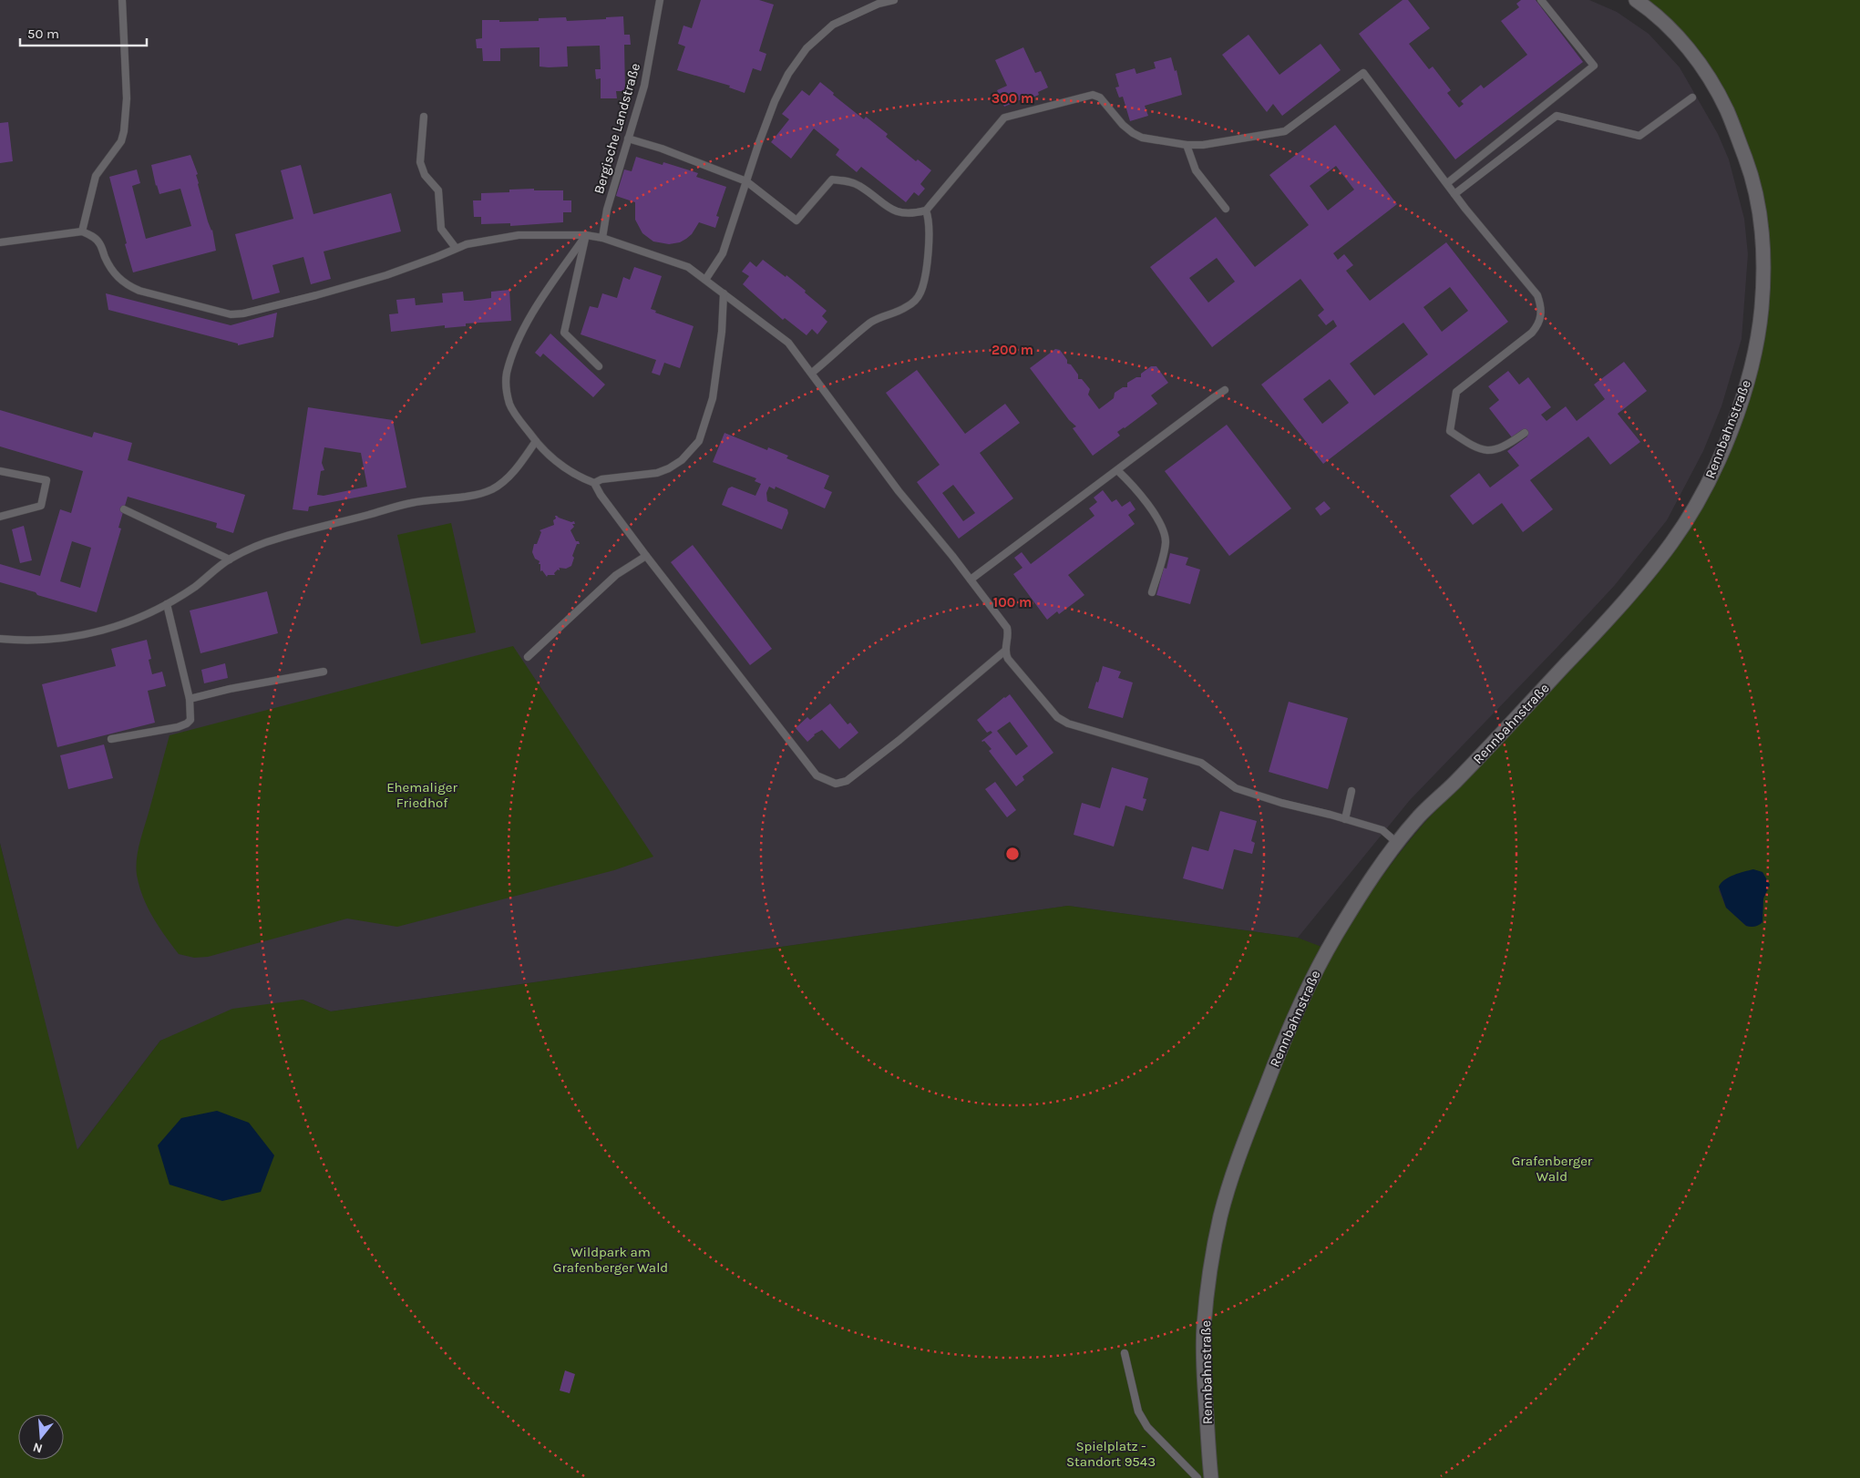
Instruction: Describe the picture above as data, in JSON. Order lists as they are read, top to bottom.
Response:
{
  "streets": {
    "street": ["Rennbahnstraße"],
    "lane": ["Bergische Landstraße"]
  },
  "parks": [
    "Ehemaliger Friedhof",
    "Grafenberger Wald",
    "Wildpark am Grafenberger Wald",
    "Spielplatz - Standort 9543"
  ],
  "scale_bar": "50 m",
  "north": "bottom",
  "rings": ["300 m", "200 m", "100 m"]
}
